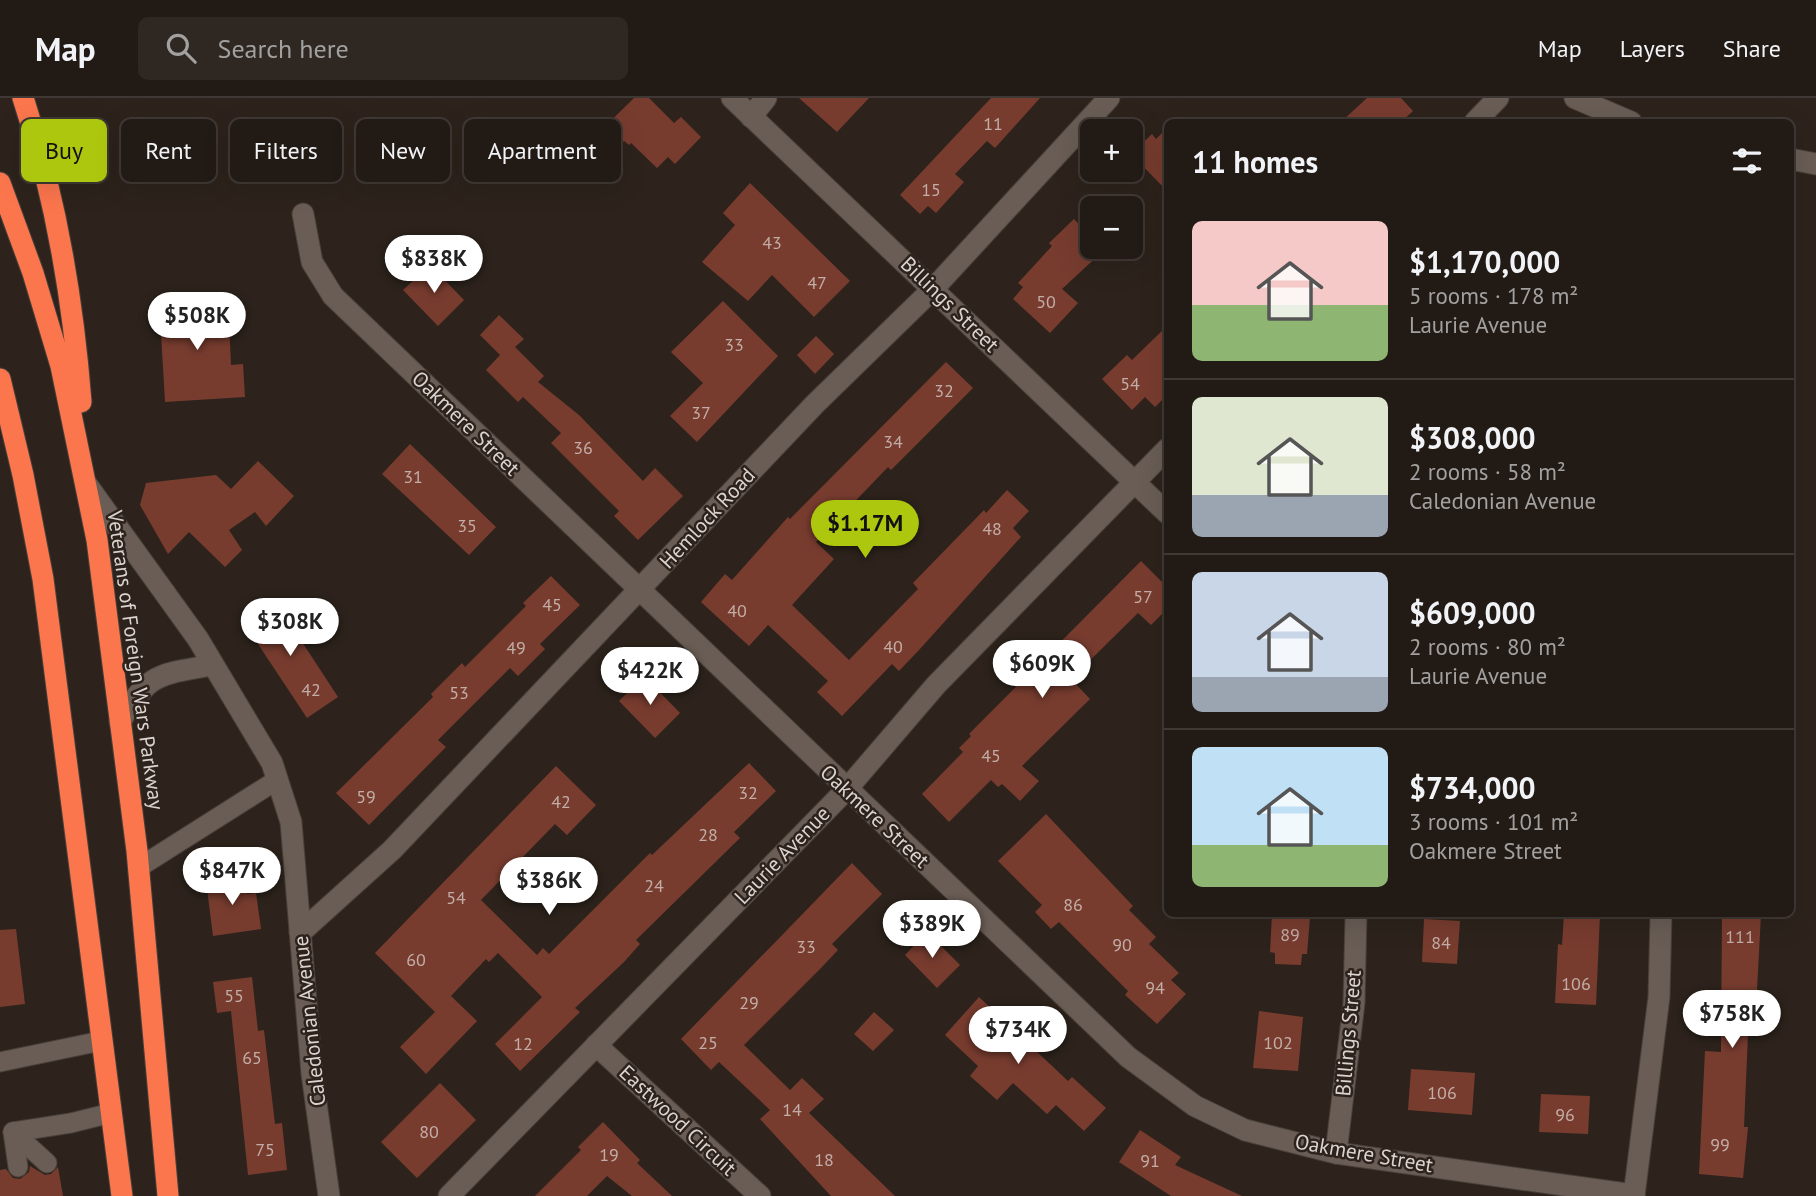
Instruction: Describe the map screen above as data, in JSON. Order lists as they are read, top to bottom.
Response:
{
  "streets": {
    "highway": ["Veterans of Foreign Wars Parkway"],
    "street": [
      "Billings Street",
      "Oakmere Street",
      "Hemlock Road",
      "Laurie Avenue",
      "Caledonian Avenue",
      "Eastwood Circuit"
    ]
  },
  "crossings": [
    ["Billings Street", "Oakmere Street"],
    ["Billings Street", "Hemlock Road"],
    ["Billings Street", "Laurie Avenue"],
    ["Oakmere Street", "Hemlock Road"],
    ["Oakmere Street", "Laurie Avenue"],
    ["Hemlock Road", "Caledonian Avenue"],
    ["Veterans of Foreign Wars Parkway", "Caledonian Avenue"],
    ["Laurie Avenue", "Eastwood Circuit"]
  ],
  "house_numbers": [
    "11",
    "15",
    "43",
    "47",
    "50",
    "33",
    "54",
    "32",
    "37",
    "34",
    "36",
    "31",
    "35",
    "48",
    "57",
    "45",
    "40",
    "40",
    "49",
    "42",
    "53",
    "45",
    "32",
    "59",
    "42",
    "28",
    "24",
    "54",
    "86",
    "89",
    "111",
    "84",
    "90",
    "33",
    "60",
    "106",
    "94",
    "55",
    "29",
    "25",
    "102",
    "12",
    "65",
    "106",
    "14",
    "96",
    "80",
    "99",
    "75",
    "19",
    "18",
    "91"
  ],
  "page": {
    "header": "Map",
    "search": "Search here",
    "nav": ["Map", "Layers", "Share"],
    "map_buttons": ["+", "−"],
    "chip": [
      "Buy",
      "Rent",
      "Filters",
      "New",
      "Apartment"
    ],
    "heading": "11 homes",
    "list": [
      {
        "name": "$1,170,000",
        "note": "5 rooms · 178 m² · Laurie Avenue"
      },
      {
        "name": "$308,000",
        "note": "2 rooms · 58 m² · Caledonian Avenue"
      },
      {
        "name": "$609,000",
        "note": "2 rooms · 80 m² · Laurie Avenue"
      },
      {
        "name": "$734,000",
        "note": "3 rooms · 101 m² · Oakmere Street"
      }
    ],
    "price": [
      "$838K",
      "$508K",
      "$1.17M",
      "$308K",
      "$609K",
      "$422K",
      "$847K",
      "$386K",
      "$389K",
      "$758K",
      "$734K"
    ]
  }
}
